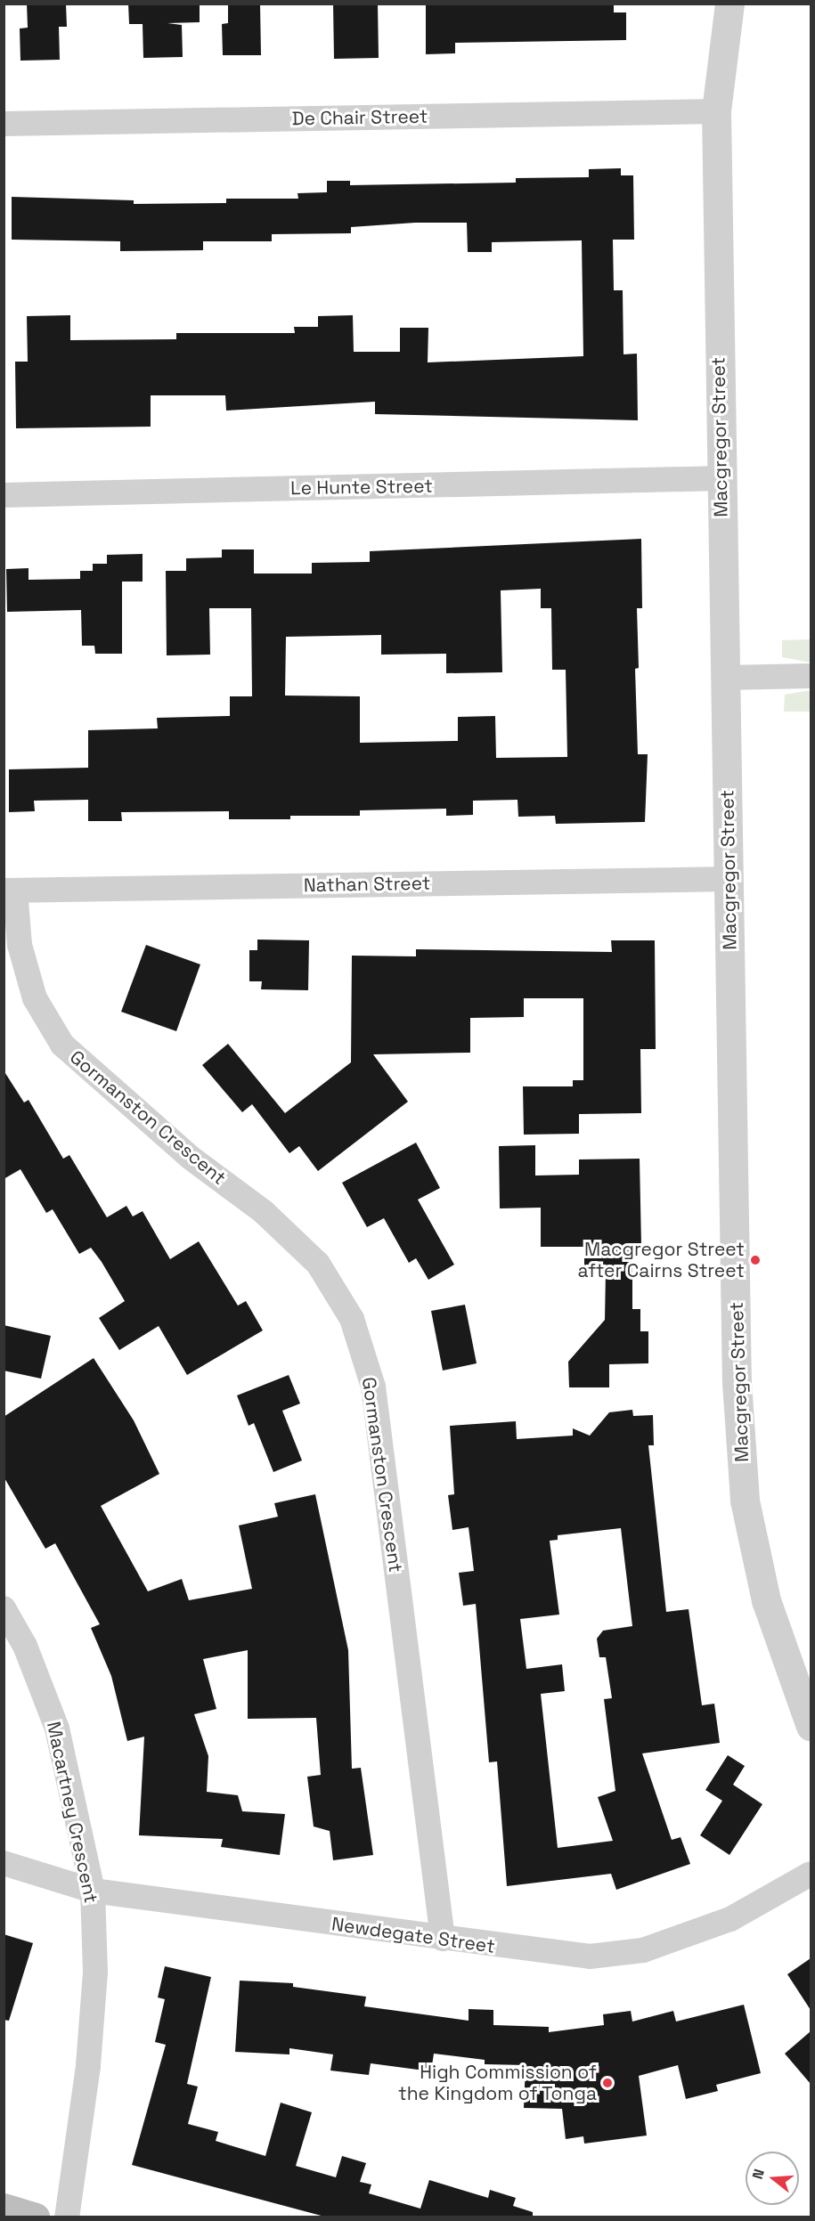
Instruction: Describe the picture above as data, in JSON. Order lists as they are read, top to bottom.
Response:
{
  "streets": {
    "street": [
      "De Chair Street",
      "Macgregor Street",
      "Le Hunte Street",
      "Nathan Street",
      "Gormanston Crescent",
      "Macartney Crescent",
      "Newdegate Street"
    ]
  },
  "crossings": [
    ["De Chair Street", "Macgregor Street"],
    ["Macgregor Street", "Le Hunte Street"],
    ["Macgregor Street", "Nathan Street"],
    ["Nathan Street", "Gormanston Crescent"],
    ["Gormanston Crescent", "Newdegate Street"],
    ["Macartney Crescent", "Newdegate Street"]
  ],
  "places": ["Macgregor Street after Cairns Street", "High Commission of the Kingdom of Tonga"],
  "north": "left"
}
